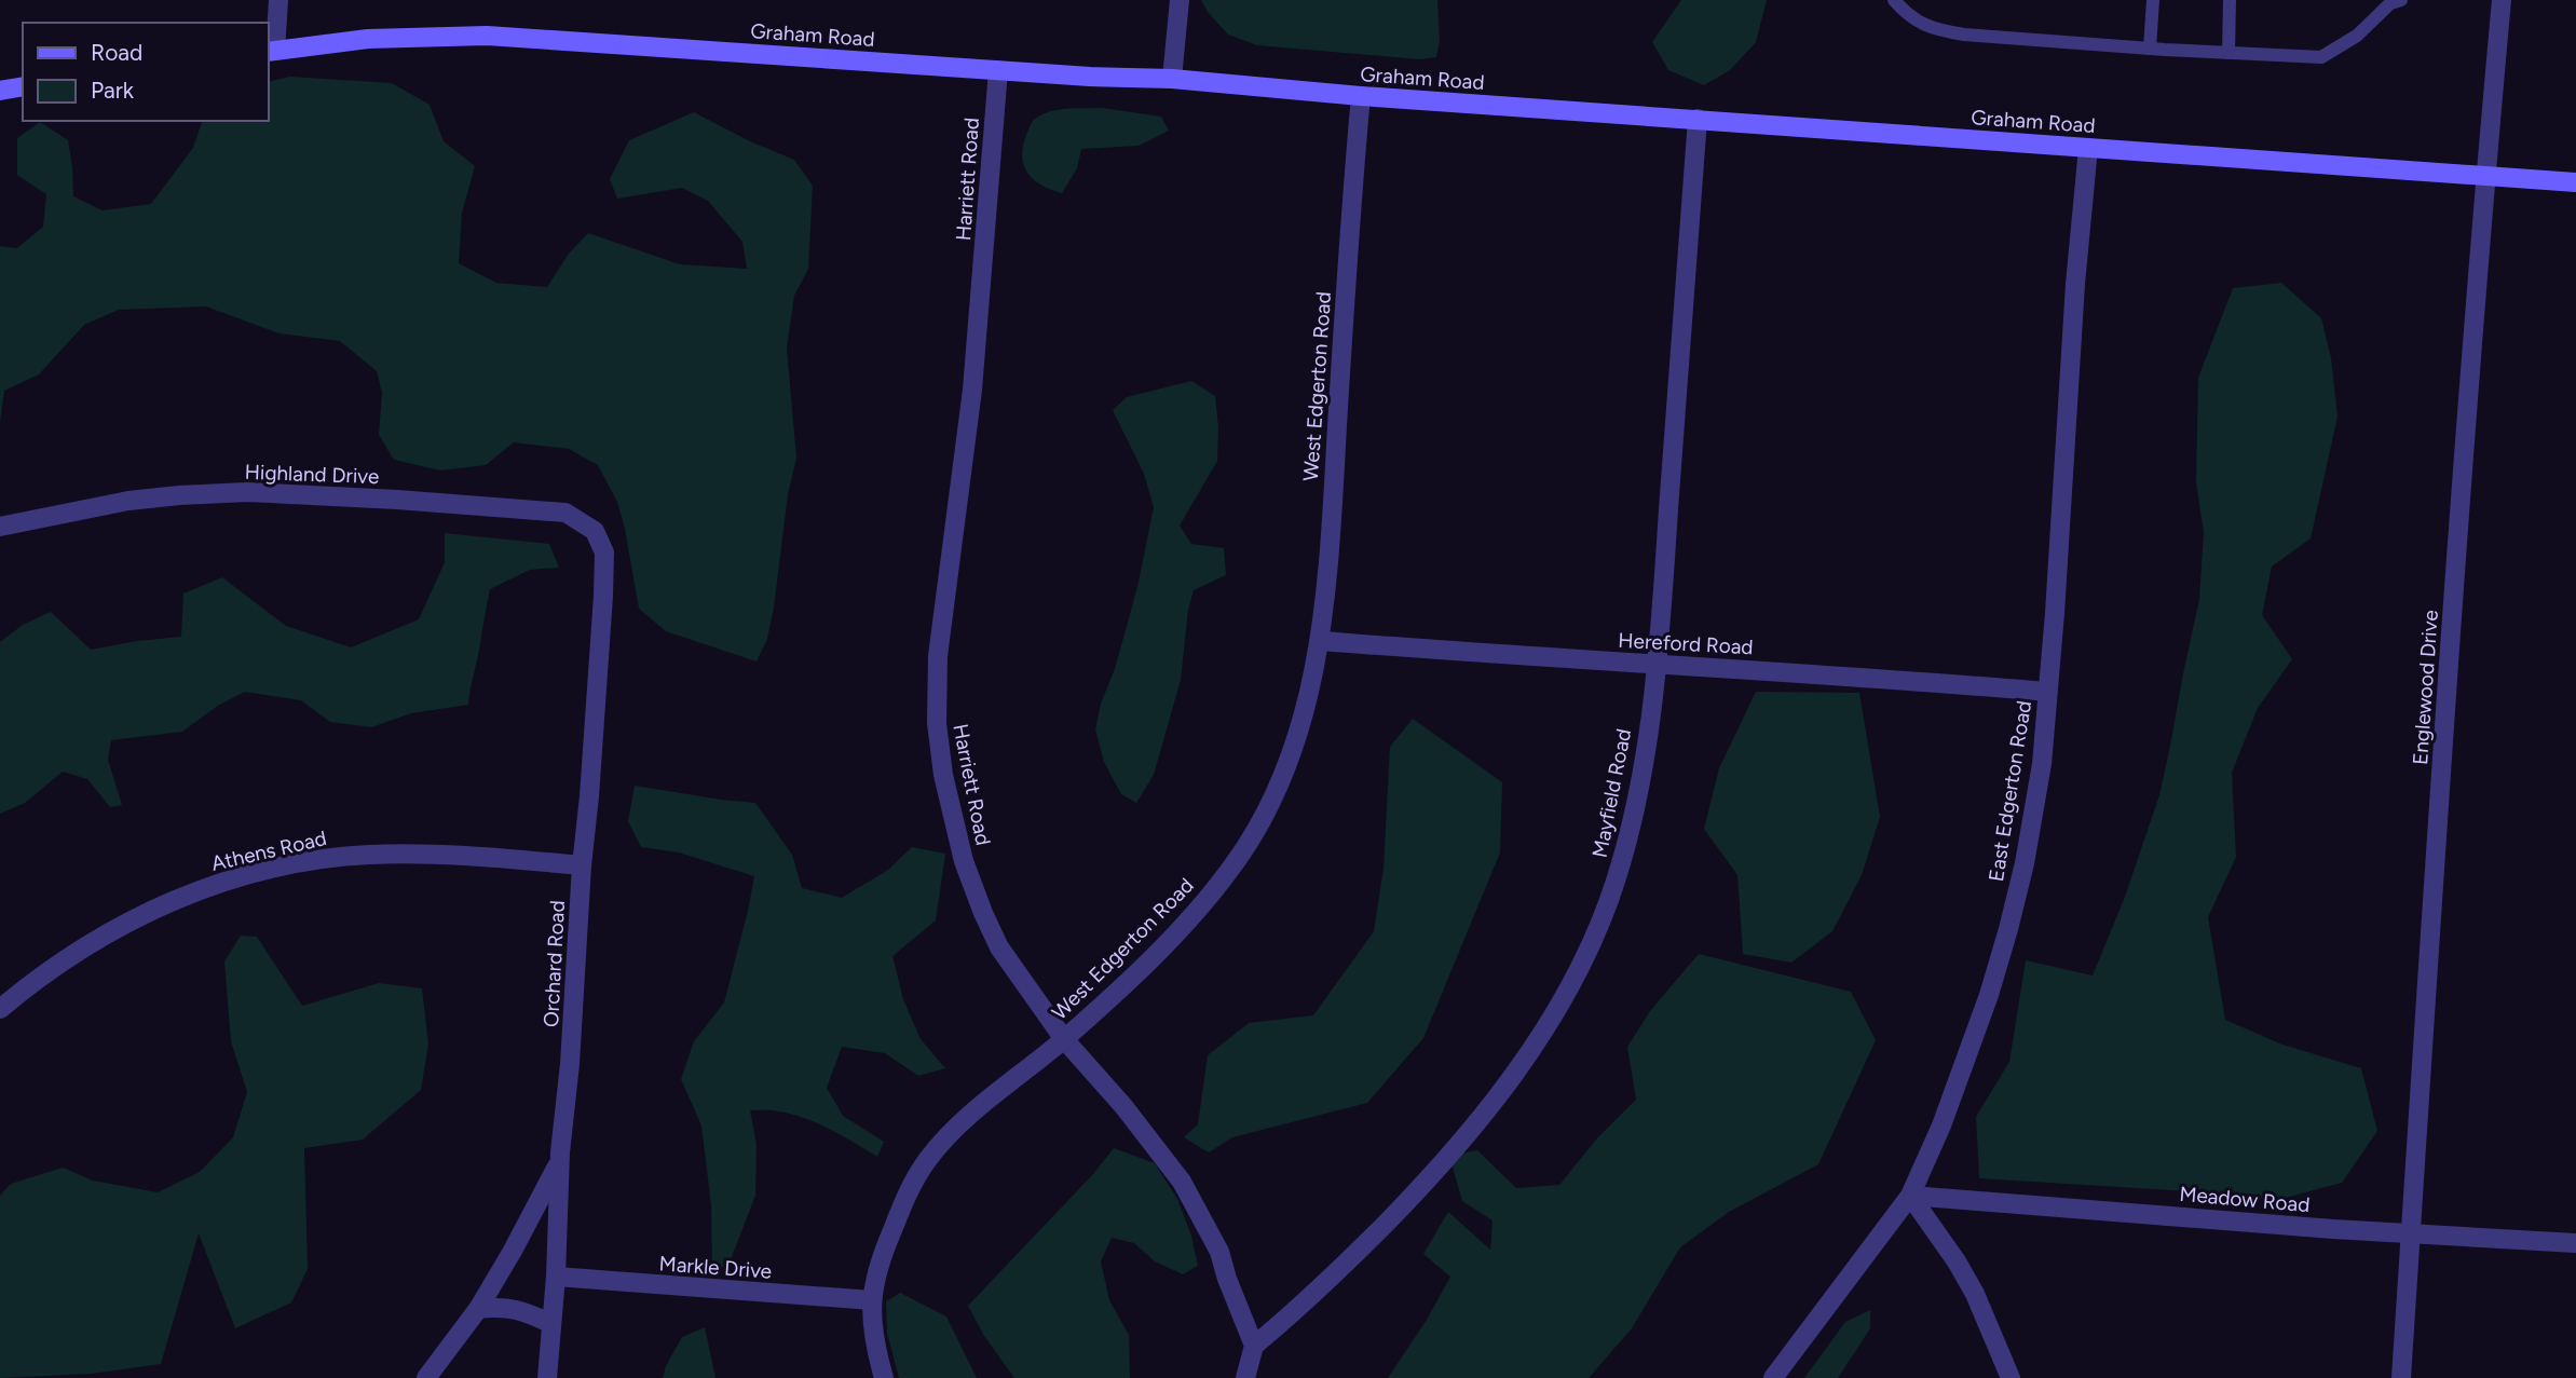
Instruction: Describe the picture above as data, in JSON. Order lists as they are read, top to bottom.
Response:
{
  "streets": {
    "main road": ["Graham Road"],
    "street": [
      "Harriett Road",
      "West Edgerton Road",
      "Highland Drive",
      "Hereford Road",
      "Englewood Drive",
      "East Edgerton Road",
      "Mayfield Road",
      "Athens Road",
      "Orchard Road",
      "Meadow Road",
      "Markle Drive"
    ]
  },
  "crossings": [
    ["Graham Road", "Harriett Road"],
    ["Graham Road", "West Edgerton Road"],
    ["Graham Road", "Englewood Drive"],
    ["Graham Road", "East Edgerton Road"],
    ["Graham Road", "Mayfield Road"],
    ["Harriett Road", "West Edgerton Road"],
    ["Harriett Road", "Mayfield Road"],
    ["West Edgerton Road", "Hereford Road"],
    ["West Edgerton Road", "Markle Drive"],
    ["Highland Drive", "Orchard Road"],
    ["Hereford Road", "East Edgerton Road"],
    ["Hereford Road", "Mayfield Road"],
    ["Englewood Drive", "Meadow Road"],
    ["East Edgerton Road", "Meadow Road"],
    ["Athens Road", "Orchard Road"],
    ["Orchard Road", "Markle Drive"]
  ],
  "legend": ["Road", "Park"]
}
